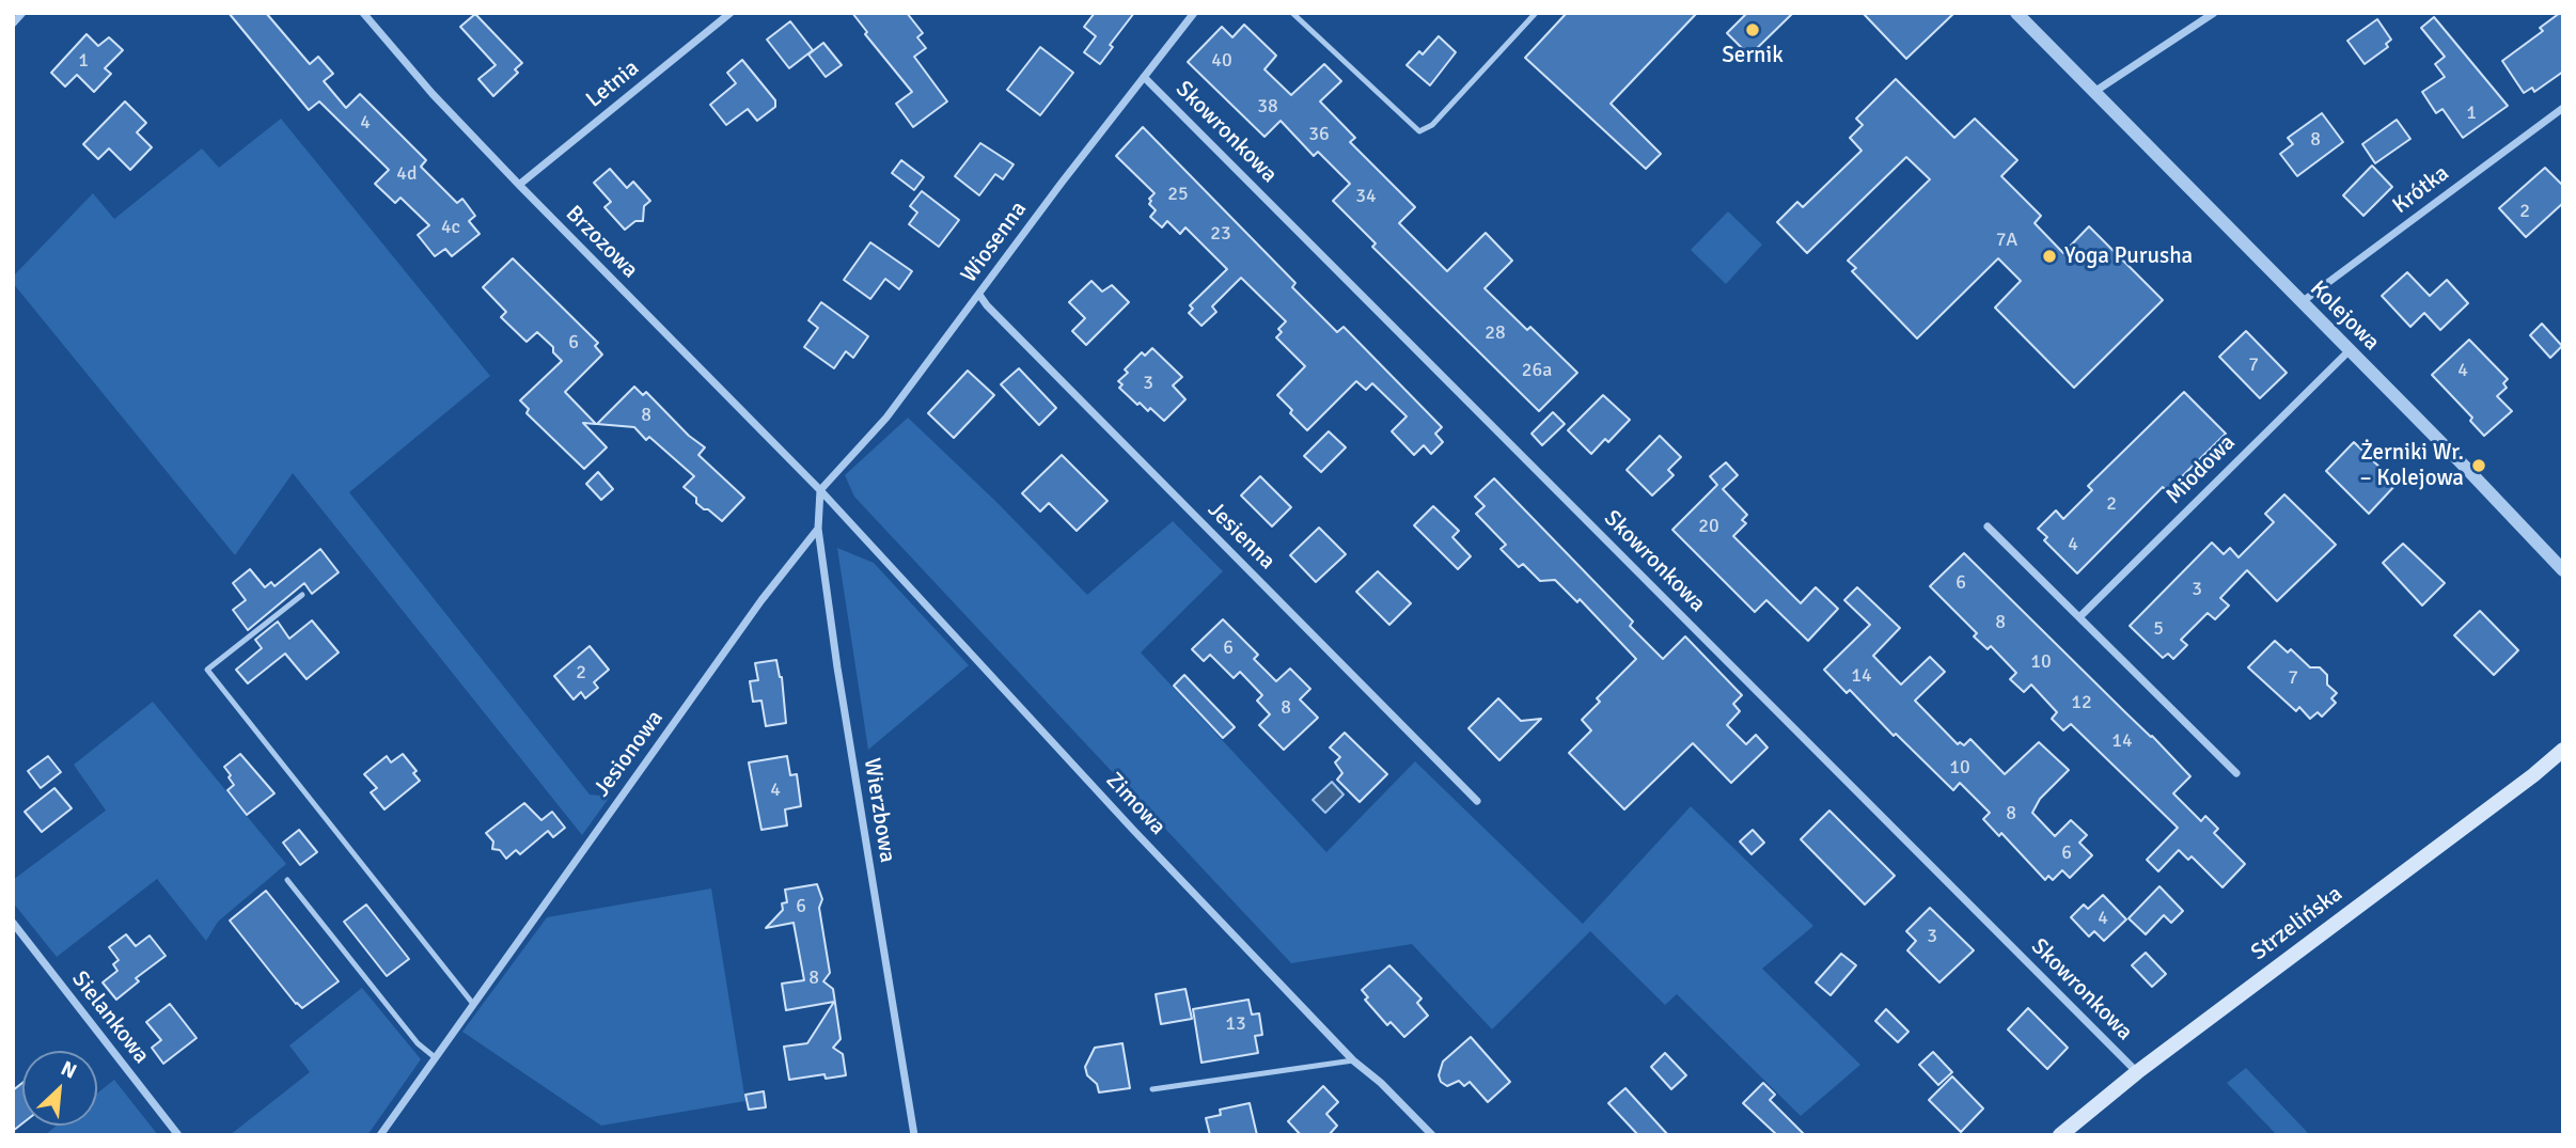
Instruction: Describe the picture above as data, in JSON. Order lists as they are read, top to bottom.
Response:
{
  "streets": {
    "main road": ["Strzelińska"],
    "street": [
      "Letnia",
      "Skowronkowa",
      "Krótka",
      "Brzozowa",
      "Wiosenna",
      "Kolejowa",
      "Miodowa",
      "Jesienna",
      "Jesionowa",
      "Zimowa",
      "Wierzbowa",
      "Sielankowa"
    ]
  },
  "crossings": [
    ["Letnia", "Brzozowa"],
    ["Skowronkowa", "Wiosenna"],
    ["Skowronkowa", "Strzelińska"],
    ["Krótka", "Kolejowa"],
    ["Brzozowa", "Wiosenna"],
    ["Brzozowa", "Zimowa"],
    ["Brzozowa", "Wierzbowa"],
    ["Wiosenna", "Jesienna"],
    ["Wiosenna", "Zimowa"],
    ["Wiosenna", "Wierzbowa"],
    ["Kolejowa", "Miodowa"],
    ["Jesionowa", "Wierzbowa"],
    ["Zimowa", "Wierzbowa"]
  ],
  "places": ["Sernik", "Yoga Purusha", "Żerniki Wr. – Kolejowa"],
  "house_numbers": [
    "1",
    "40",
    "38",
    "1",
    "4",
    "36",
    "8",
    "4d",
    "25",
    "34",
    "2",
    "4c",
    "23",
    "7A",
    "28",
    "6",
    "7",
    "26a",
    "4",
    "3",
    "8",
    "2",
    "20",
    "4",
    "6",
    "3",
    "8",
    "5",
    "6",
    "10",
    "2",
    "14",
    "7",
    "12",
    "8",
    "14",
    "10",
    "4",
    "8",
    "6",
    "6",
    "4",
    "3",
    "8",
    "13"
  ],
  "north": "top right"
}
